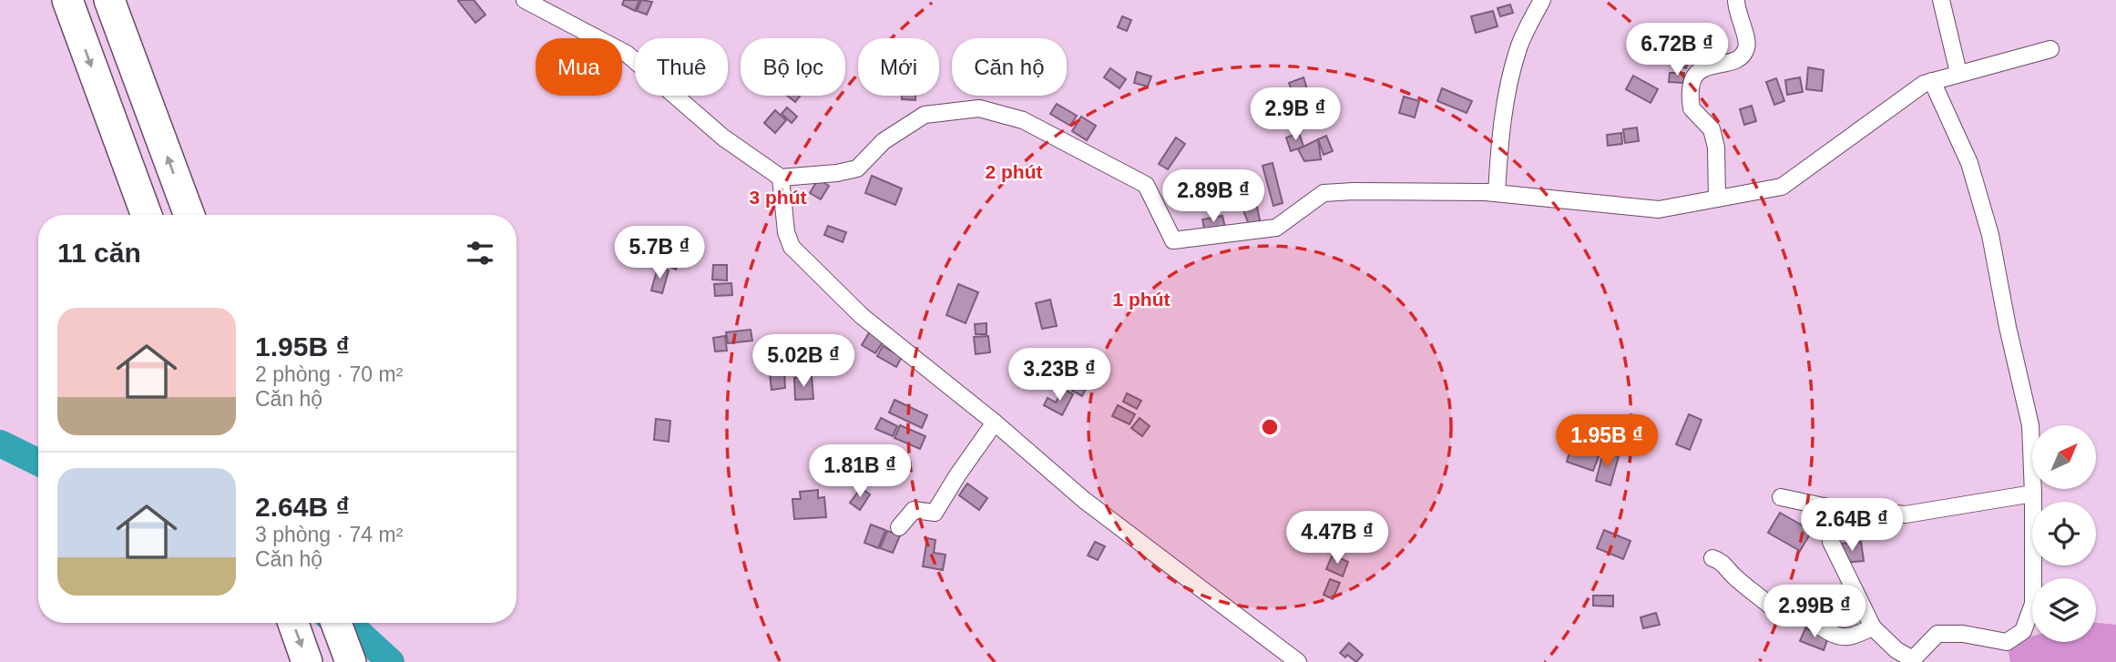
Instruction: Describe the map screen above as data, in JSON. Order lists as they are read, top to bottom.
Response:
{
  "north": "top right",
  "page": {
    "price": [
      "6.72B ₫",
      "2.9B ₫",
      "2.89B ₫",
      "5.7B ₫",
      "5.02B ₫",
      "3.23B ₫",
      "1.95B ₫",
      "1.81B ₫",
      "2.64B ₫",
      "4.47B ₫",
      "2.99B ₫"
    ],
    "chip": [
      "Mua",
      "Thuê",
      "Bộ lọc",
      "Mới",
      "Căn hộ"
    ],
    "heading": "11 căn",
    "list": [
      {
        "name": "1.95B ₫",
        "note": "2 phòng · 70 m² · Căn hộ"
      },
      {
        "name": "2.64B ₫",
        "note": "3 phòng · 74 m² · Căn hộ"
      }
    ]
  },
  "rings": ["2 phút", "3 phút", "1 phút"]
}
